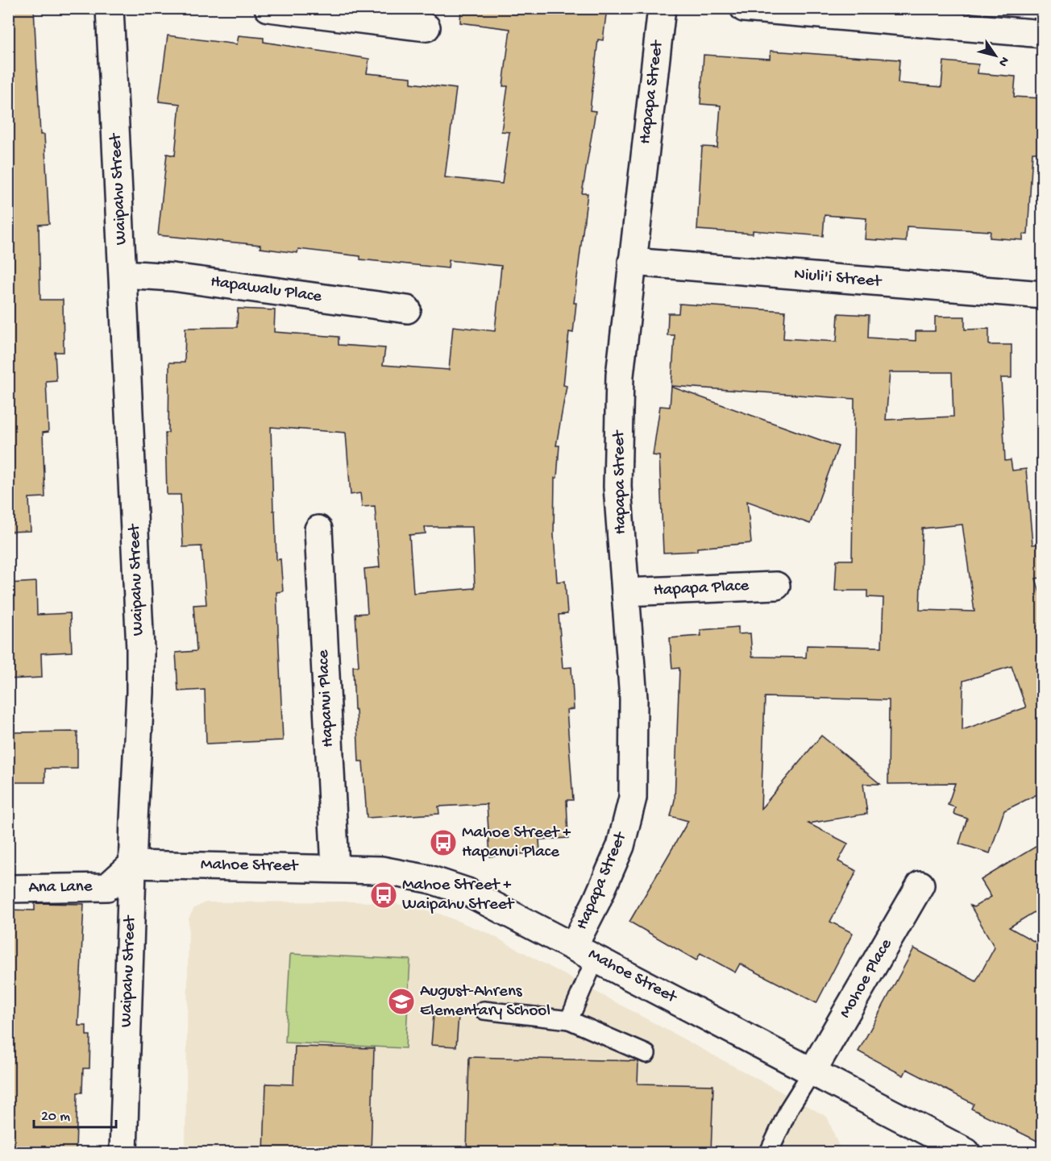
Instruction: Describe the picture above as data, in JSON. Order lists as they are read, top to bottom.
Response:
{
  "streets": {
    "street": [
      "Hapapa Street",
      "Waipahu Street",
      "Niuli'i Street",
      "Hapawalu Place",
      "Hapapa Place",
      "Hapanui Place",
      "Mahoe Street",
      "Ana Lane",
      "Mohoe Place"
    ]
  },
  "crossings": [
    ["Hapapa Street", "Niuli'i Street"],
    ["Hapapa Street", "Hapapa Place"],
    ["Hapapa Street", "Mahoe Street"],
    ["Waipahu Street", "Hapawalu Place"],
    ["Waipahu Street", "Mahoe Street"],
    ["Waipahu Street", "Ana Lane"],
    ["Hapanui Place", "Mahoe Street"],
    ["Mahoe Street", "Ana Lane"],
    ["Mahoe Street", "Mohoe Place"]
  ],
  "places": {
    "bus stop": ["Mahoe Street + Hapanui Place", "Mahoe Street + Waipahu Street"],
    "school or university": ["August-Ahrens Elementary School"]
  },
  "scale_bar": "20 m",
  "north": "bottom right"
}
